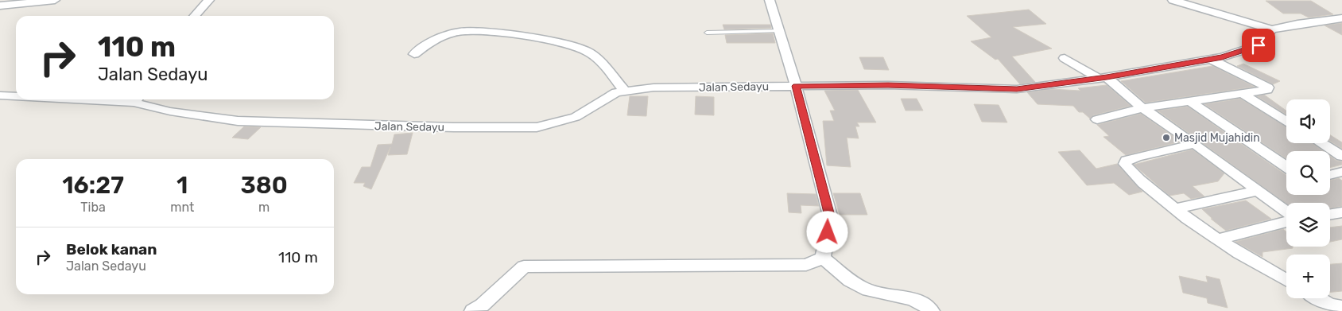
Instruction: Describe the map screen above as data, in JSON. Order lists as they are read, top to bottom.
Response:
{
  "streets": {
    "street": ["Jalan Sedayu"]
  },
  "places": ["Masjid Mujahidin"],
  "page": {
    "turn": ["110 m", "Jalan Sedayu"],
    "map_buttons": "+",
    "eta": [
      "16:27",
      "Tiba",
      "1",
      "mnt",
      "380",
      "m"
    ],
    "list": [
      {
        "name": "Belok kanan",
        "note": "Jalan Sedayu",
        "value": "110 m"
      }
    ]
  }
}
